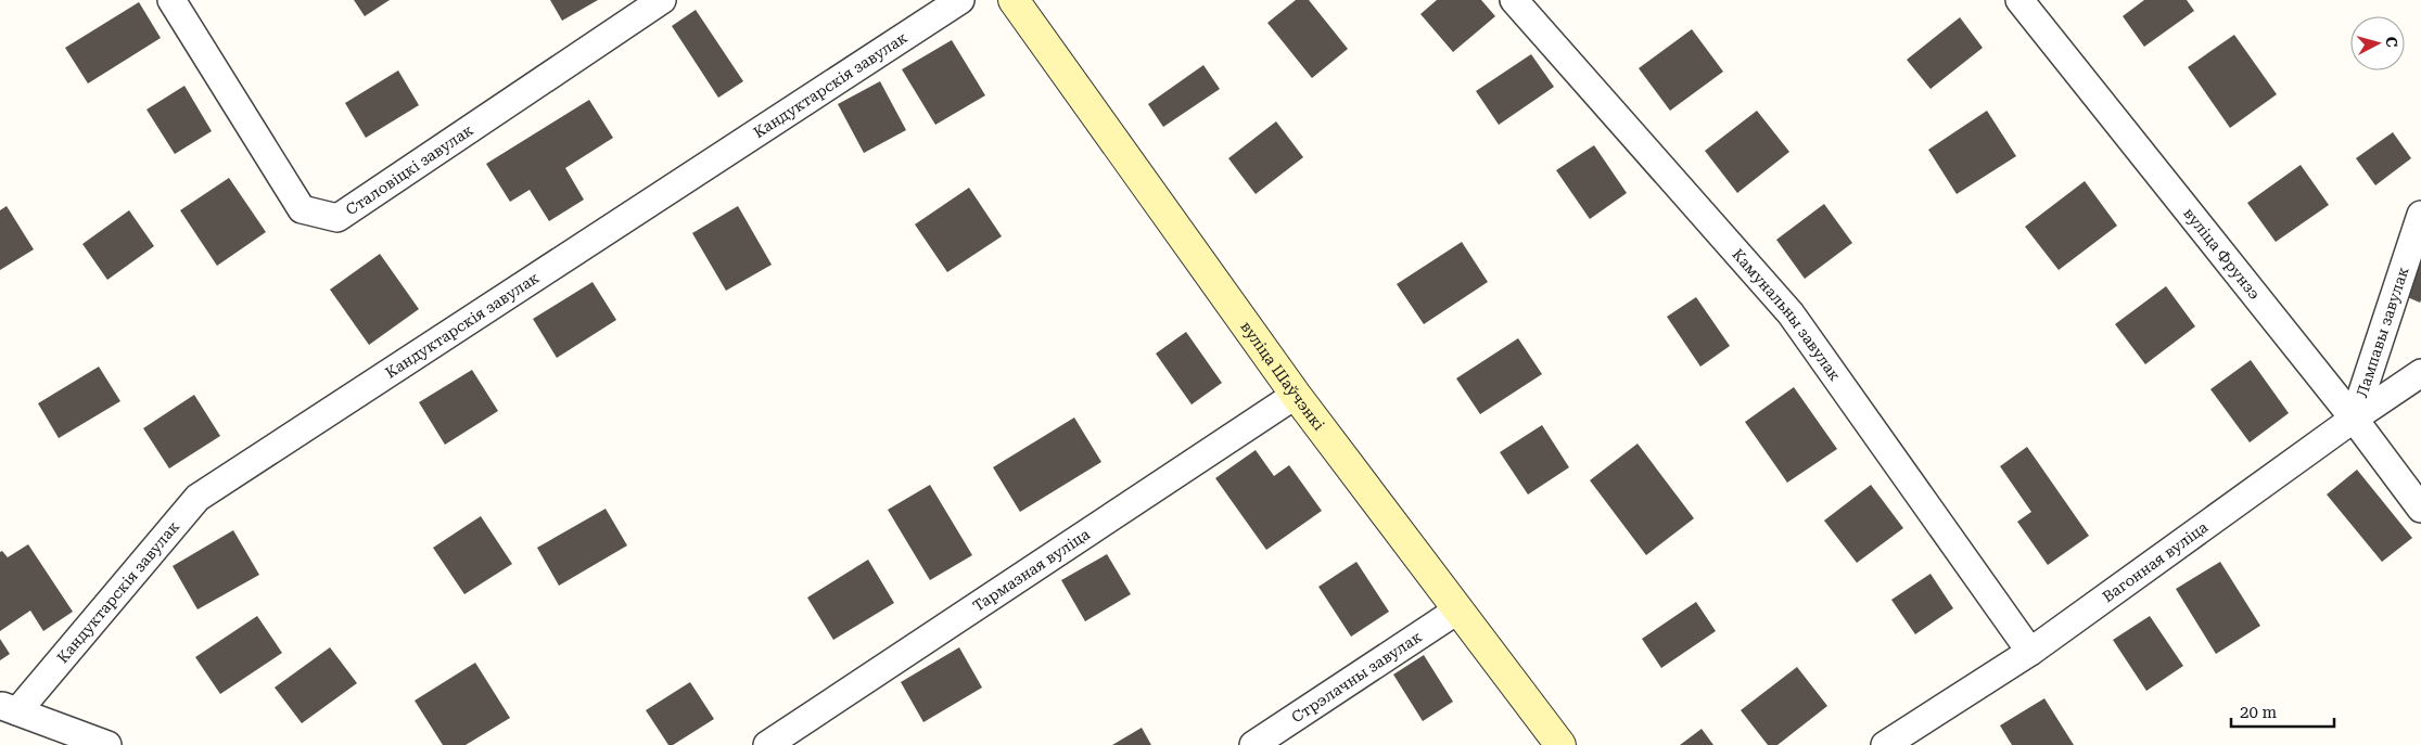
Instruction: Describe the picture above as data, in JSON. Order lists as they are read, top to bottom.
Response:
{
  "streets": {
    "main road": ["вуліца Шаўчэнкі"],
    "street": [
      "Кандуктарскія завулак",
      "Сталовіцкі завулак",
      "вуліца Фрунзэ",
      "Камунальны завулак",
      "Лампавы завулак",
      "Вагонная вуліца",
      "Тармазная вуліца",
      "Стрэлачны завулак"
    ]
  },
  "crossings": [
    ["вуліца Фрунзэ", "Лампавы завулак"],
    ["вуліца Фрунзэ", "Вагонная вуліца"],
    ["Камунальны завулак", "Вагонная вуліца"],
    ["Лампавы завулак", "Вагонная вуліца"],
    ["вуліца Шаўчэнкі", "Тармазная вуліца"],
    ["вуліца Шаўчэнкі", "Стрэлачны завулак"]
  ],
  "scale_bar": "20 m",
  "north": "right"
}
